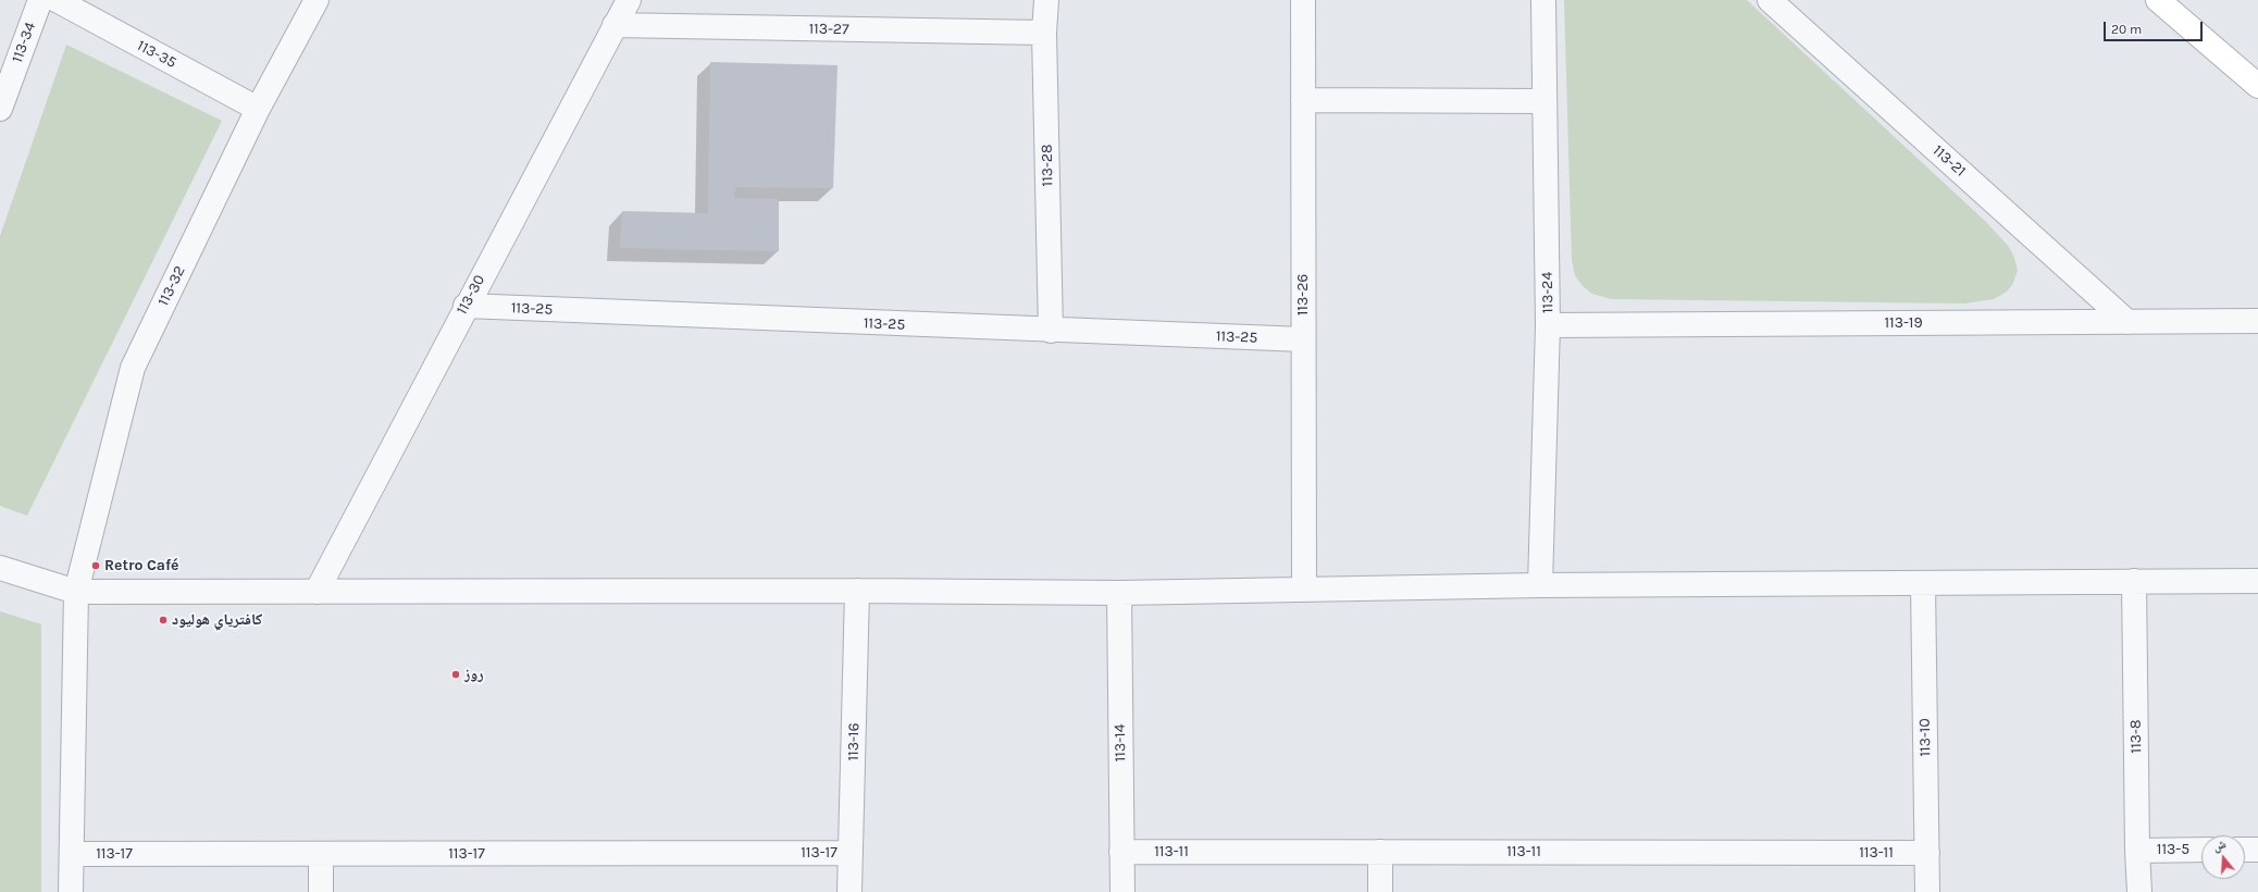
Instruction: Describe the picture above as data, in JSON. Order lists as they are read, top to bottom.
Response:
{
  "streets": {
    "street": [
      "113-27",
      "113-34",
      "113-35",
      "113-21",
      "113-28",
      "113-32",
      "113-24",
      "113-30",
      "113-26",
      "113-25",
      "113-19",
      "113-8",
      "113-10",
      "113-16",
      "113-14",
      "113-5",
      "113-11",
      "113-17"
    ]
  },
  "crossings": [
    ["113-27", "113-28"],
    ["113-27", "113-30"],
    ["113-35", "113-32"],
    ["113-21", "113-19"],
    ["113-28", "113-25"],
    ["113-24", "113-19"],
    ["113-30", "113-25"],
    ["113-26", "113-25"],
    ["113-8", "113-5"],
    ["113-10", "113-11"],
    ["113-16", "113-17"],
    ["113-14", "113-11"]
  ],
  "places": ["Retro Café", "كافترياي هوليود", "روز"],
  "scale_bar": "20 m",
  "north": "top"
}
